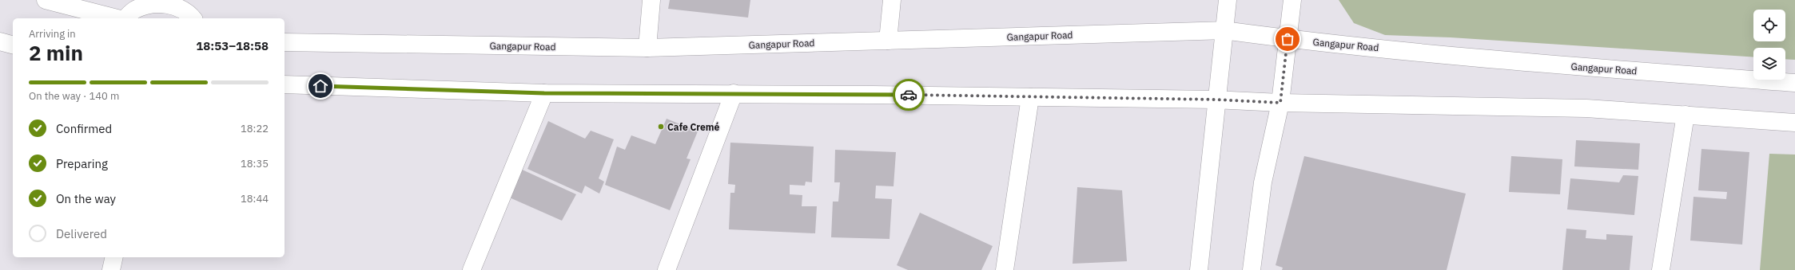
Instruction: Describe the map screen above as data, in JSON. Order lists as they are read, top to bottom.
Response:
{
  "streets": {
    "main road": ["Gangapur Road"]
  },
  "places": ["Cafe Cremé"],
  "page": {
    "heading": ["2 min", "Arriving in", "18:53–18:58"],
    "bar": "On the way · 140 m",
    "list": [
      ["Confirmed", "18:22"],
      ["Preparing", "18:35"],
      ["On the way", "18:44"],
      "Delivered"
    ]
  }
}
